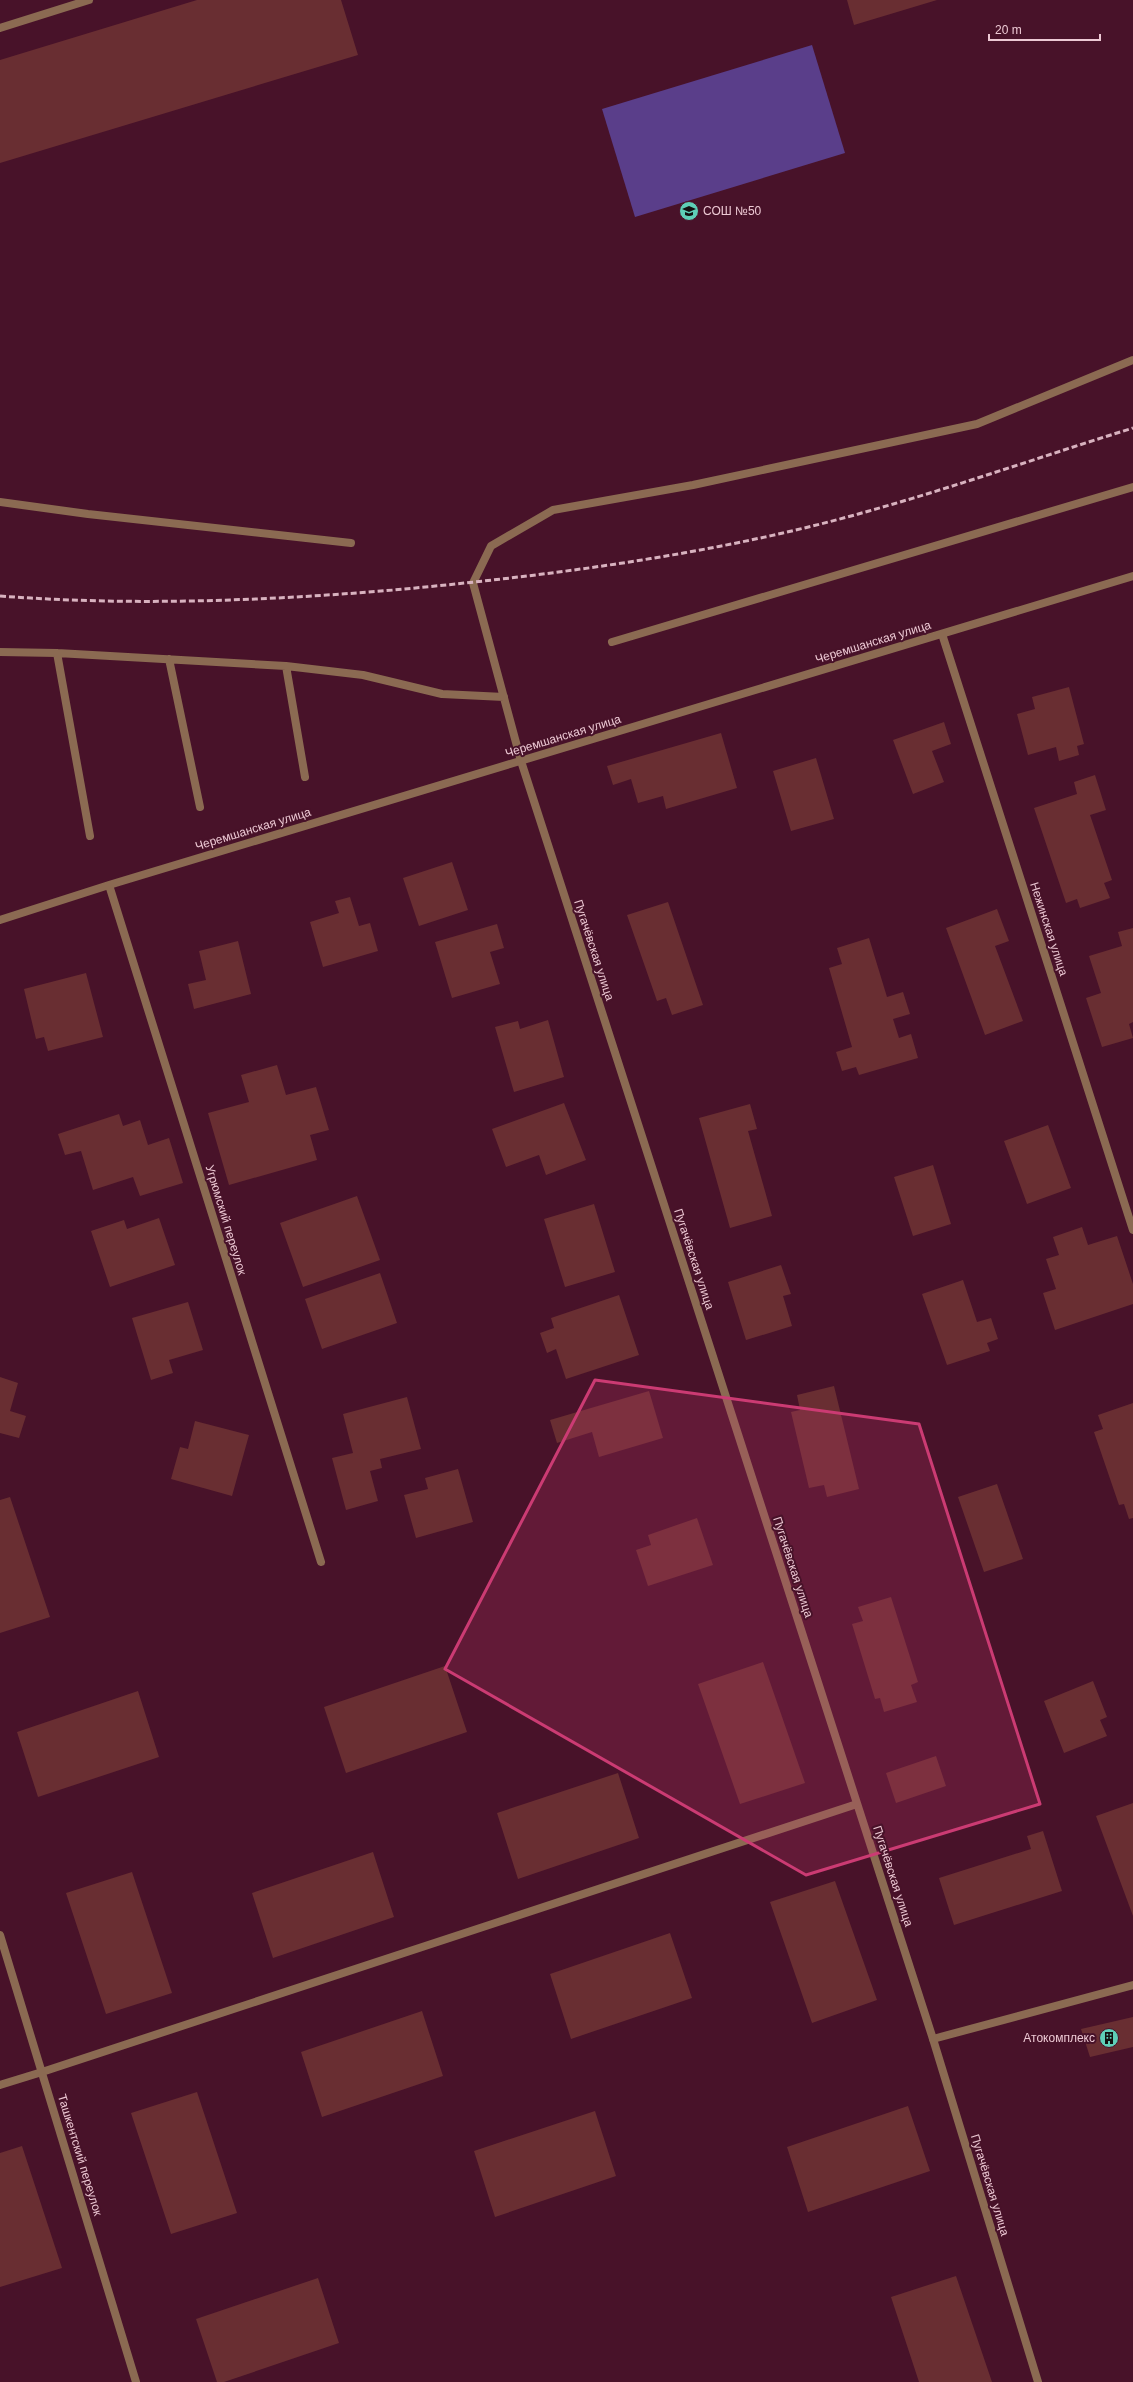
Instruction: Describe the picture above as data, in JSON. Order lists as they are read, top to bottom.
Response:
{
  "streets": {
    "street": [
      "Черемшанская улица",
      "Нежинская улица",
      "Пугачёвская улица",
      "Угрюмский переулок",
      "Ташкентский переулок"
    ]
  },
  "crossings": [
    ["Черемшанская улица", "Нежинская улица"],
    ["Черемшанская улица", "Пугачёвская улица"],
    ["Черемшанская улица", "Угрюмский переулок"]
  ],
  "places": {
    "school or university": ["СОШ №50"],
    "building": ["Атокомплекс"]
  },
  "scale_bar": "20 m"
}
